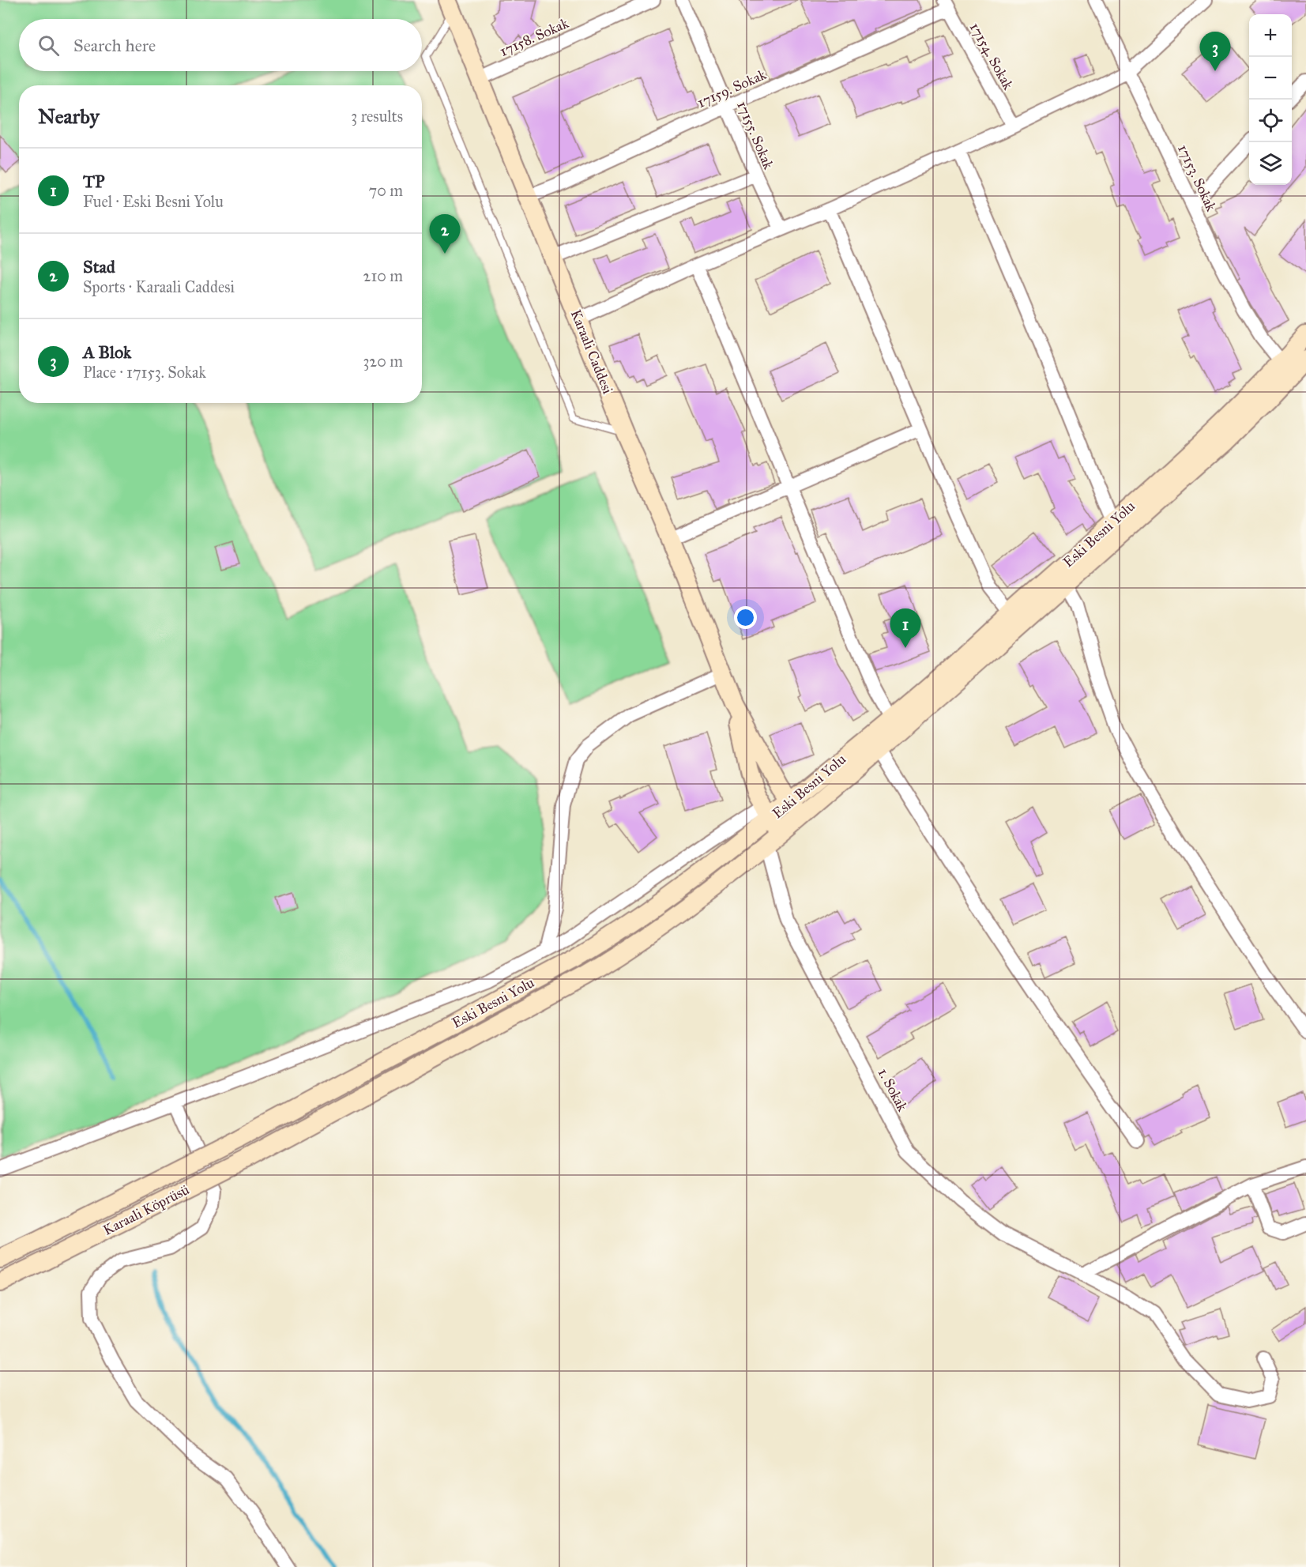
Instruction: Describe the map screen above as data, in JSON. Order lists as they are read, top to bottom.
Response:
{
  "streets": {
    "main road": ["Karaali Caddesi", "Eski Besni Yolu", "Karaali Köprüsü"],
    "street": [
      "17158. Sokak",
      "17154. Sokak",
      "17159. Sokak",
      "17155. Sokak",
      "17153. Sokak",
      "1. Sokak"
    ]
  },
  "crossings": [
    ["17158. Sokak", "Karaali Caddesi"],
    ["17154. Sokak", "17159. Sokak"],
    ["17159. Sokak", "17155. Sokak"],
    ["17159. Sokak", "Karaali Caddesi"],
    ["17153. Sokak", "Eski Besni Yolu"],
    ["Eski Besni Yolu", "1. Sokak"],
    ["Eski Besni Yolu", "Karaali Köprüsü"]
  ],
  "page": {
    "map_buttons": ["+", "−"],
    "search": "Search here",
    "pins": ["3", "2", "1"],
    "heading": ["Nearby", "3 results"],
    "list": [
      {
        "mark": "1",
        "name": "TP",
        "note": "Fuel · Eski Besni Yolu",
        "value": "70 m"
      },
      {
        "mark": "2",
        "name": "Stad",
        "note": "Sports · Karaali Caddesi",
        "value": "210 m"
      },
      {
        "mark": "3",
        "name": "A Blok",
        "note": "Place · 17153. Sokak",
        "value": "320 m"
      }
    ]
  }
}
